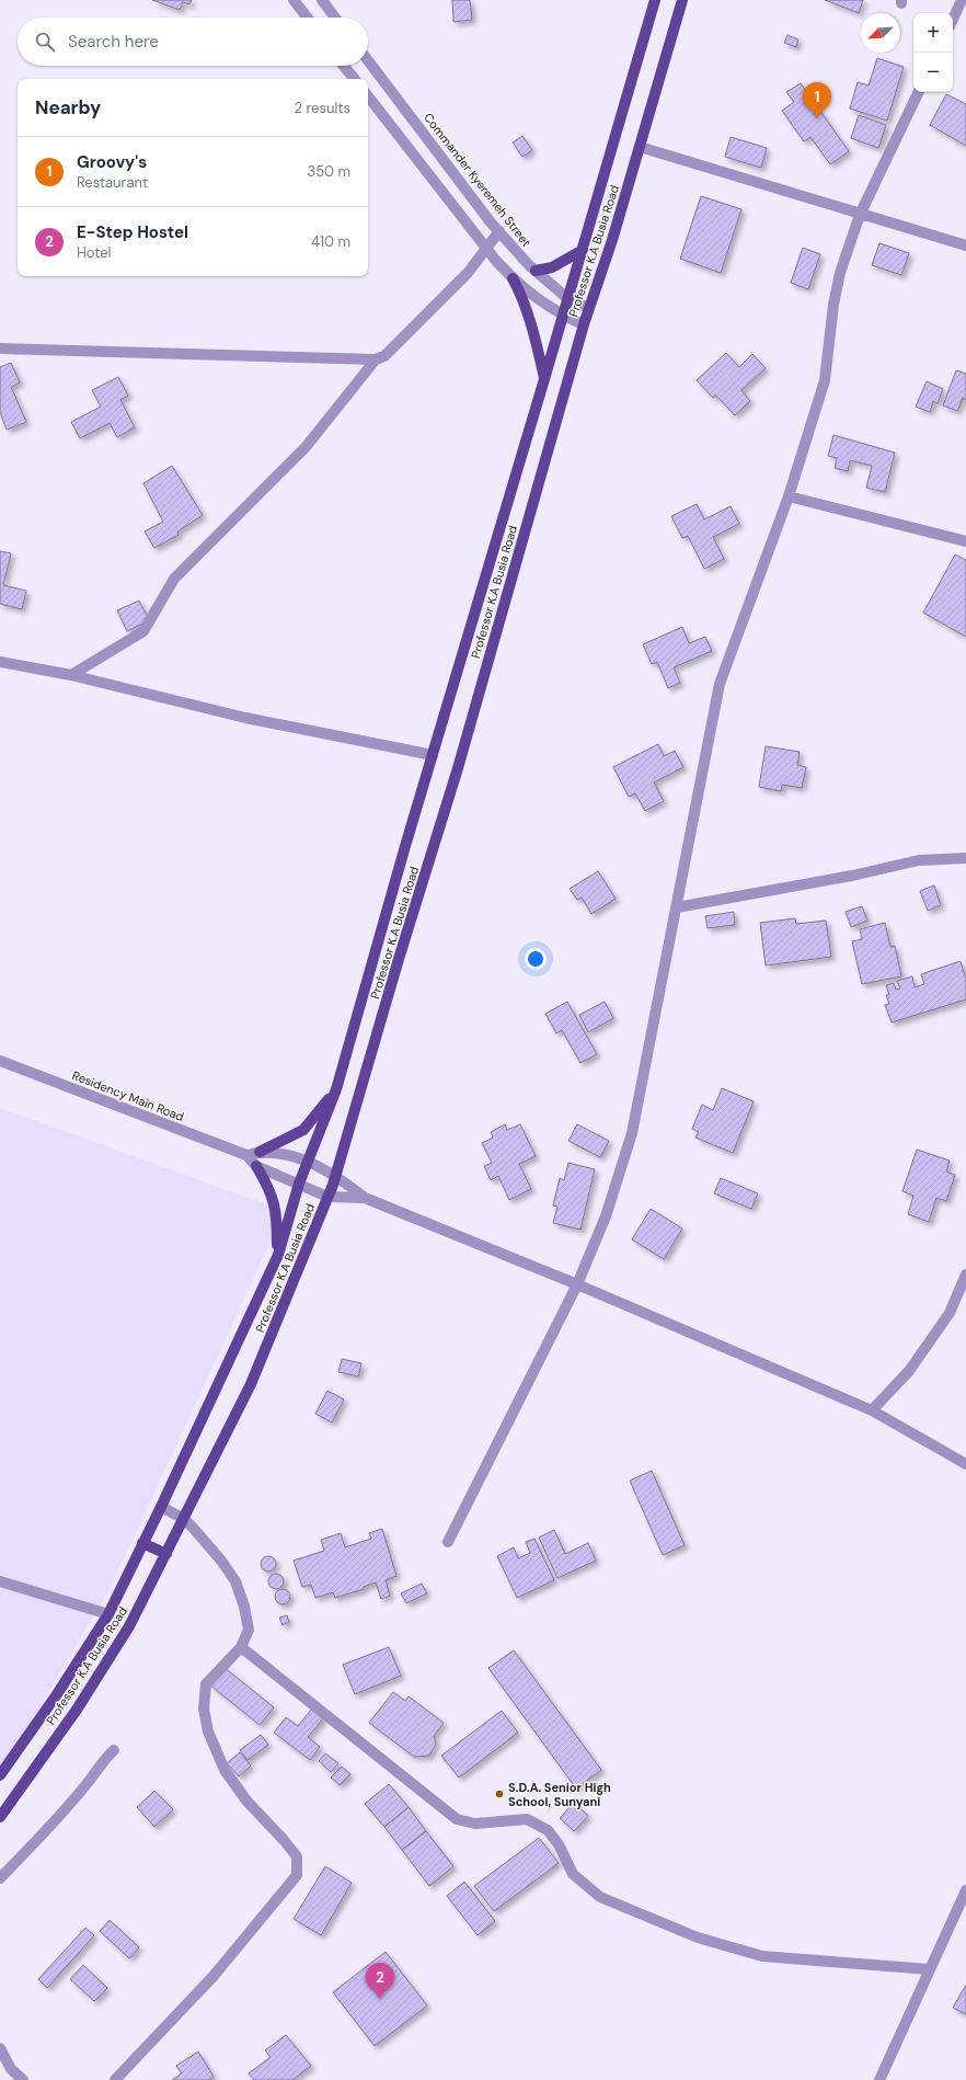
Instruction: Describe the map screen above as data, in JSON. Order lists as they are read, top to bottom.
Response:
{
  "streets": {
    "main road": ["Professor K.A Busia Road"],
    "street": ["Commander Kyeremeh Street", "Residency Main Road"]
  },
  "crossings": [
    ["Commander Kyeremeh Street", "Professor K.A Busia Road"]
  ],
  "places": ["S.D.A. Senior High School, Sunyani"],
  "north": "bottom left",
  "page": {
    "map_buttons": ["+", "−"],
    "search": "Search here",
    "heading": ["Nearby", "2 results"],
    "pins": ["1", "2"],
    "list": [
      {
        "mark": "1",
        "name": "Groovy's",
        "note": "Restaurant",
        "value": "350 m"
      },
      {
        "mark": "2",
        "name": "E-Step Hostel",
        "note": "Hotel",
        "value": "410 m"
      }
    ]
  }
}
